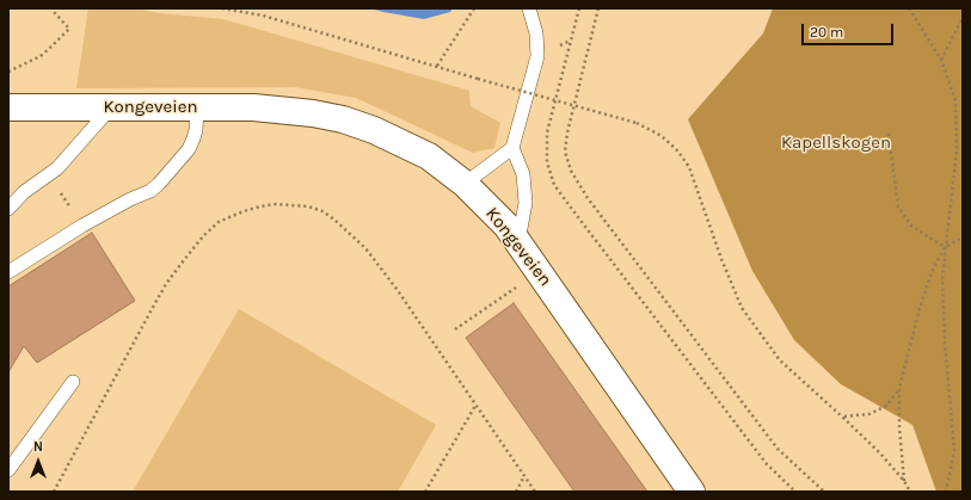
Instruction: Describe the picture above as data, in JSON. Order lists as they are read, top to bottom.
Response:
{
  "streets": {
    "street": ["Kongeveien"]
  },
  "parks": ["Kapellskogen"],
  "scale_bar": "20 m",
  "north": "top"
}
